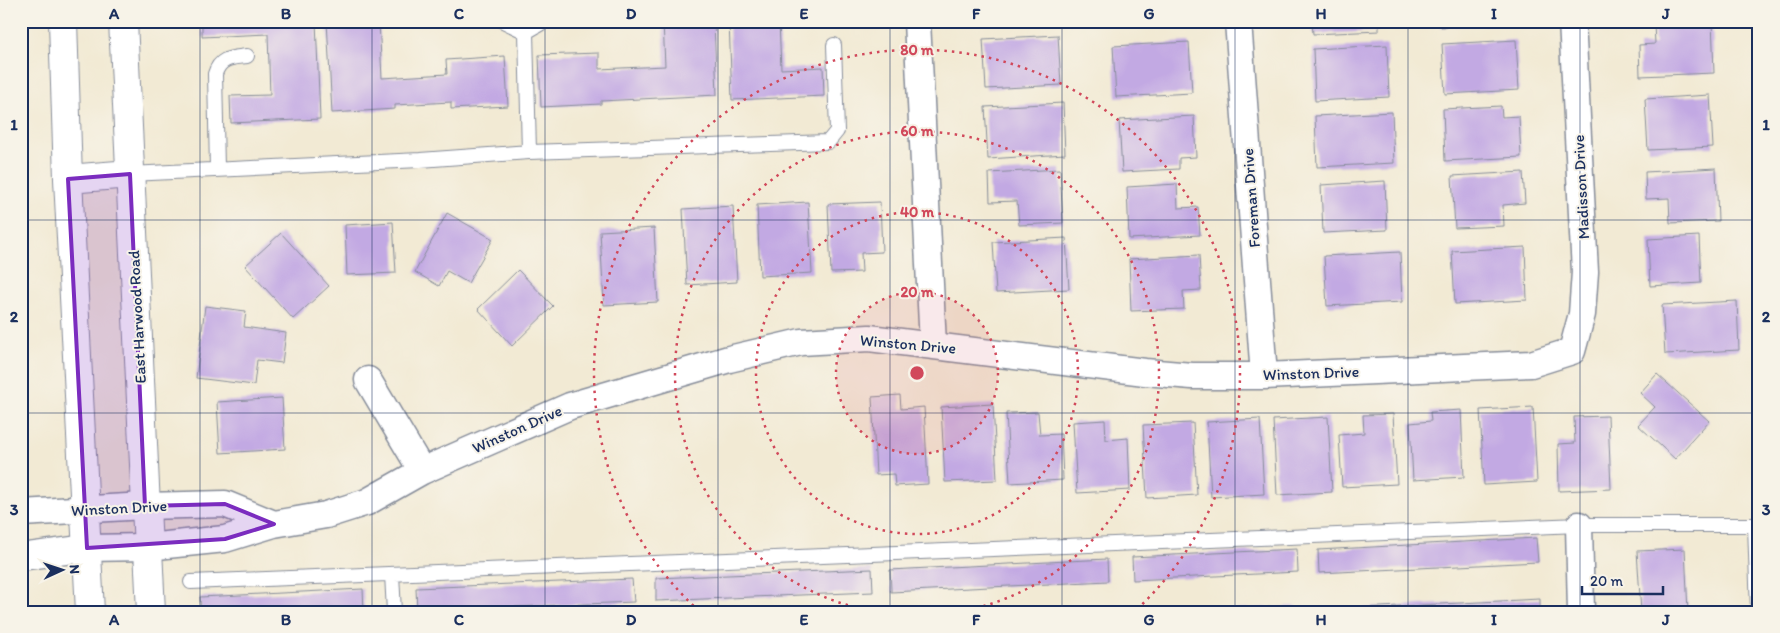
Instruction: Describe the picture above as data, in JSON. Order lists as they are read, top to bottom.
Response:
{
  "streets": {
    "main road": ["East Harwood Road"],
    "street": ["Madisson Drive", "Foreman Drive", "Winston Drive"]
  },
  "crossings": [
    ["Madisson Drive", "Winston Drive"],
    ["Foreman Drive", "Winston Drive"],
    ["East Harwood Road", "Winston Drive"]
  ],
  "scale_bar": "20 m",
  "north": "right",
  "grid": {
    "columns": [
      "A",
      "B",
      "C",
      "D",
      "E",
      "F",
      "G",
      "H",
      "I",
      "J"
    ],
    "rows": ["1", "2", "3"]
  },
  "rings": [
    "80 m",
    "60 m",
    "40 m",
    "20 m"
  ]
}
